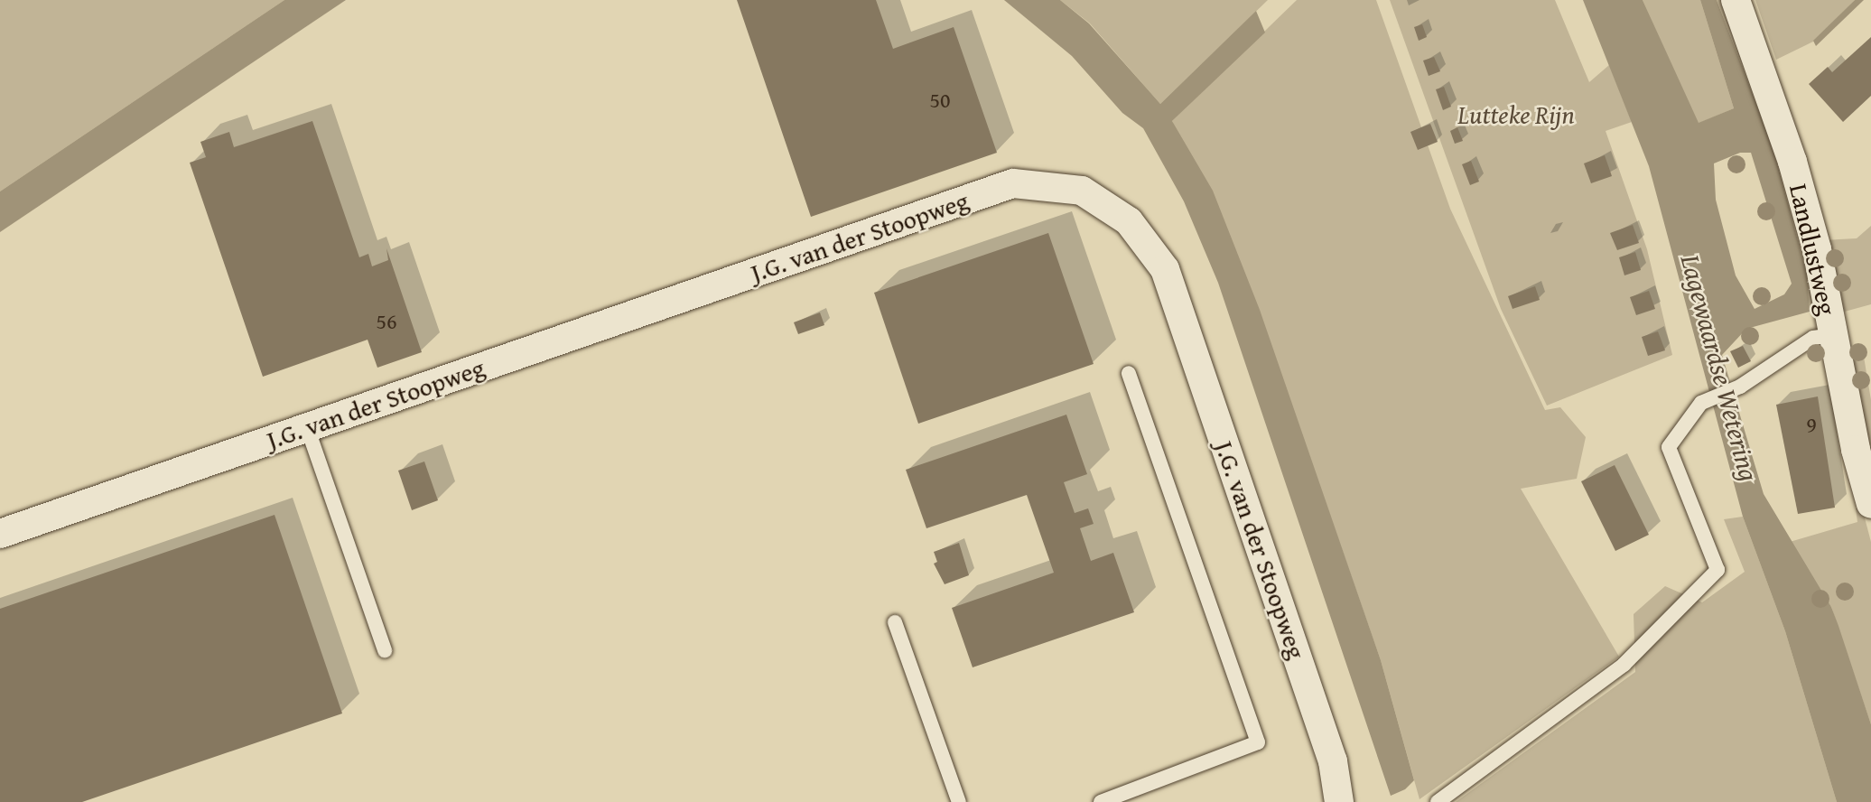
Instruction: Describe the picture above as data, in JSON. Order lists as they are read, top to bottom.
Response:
{
  "streets": {
    "street": ["J.G. van der Stoopweg", "Landlustweg"]
  },
  "water": ["Lagewaardse Wetering"],
  "parks": ["Lutteke Rijn"],
  "house_numbers": ["50", "56", "9"]
}
